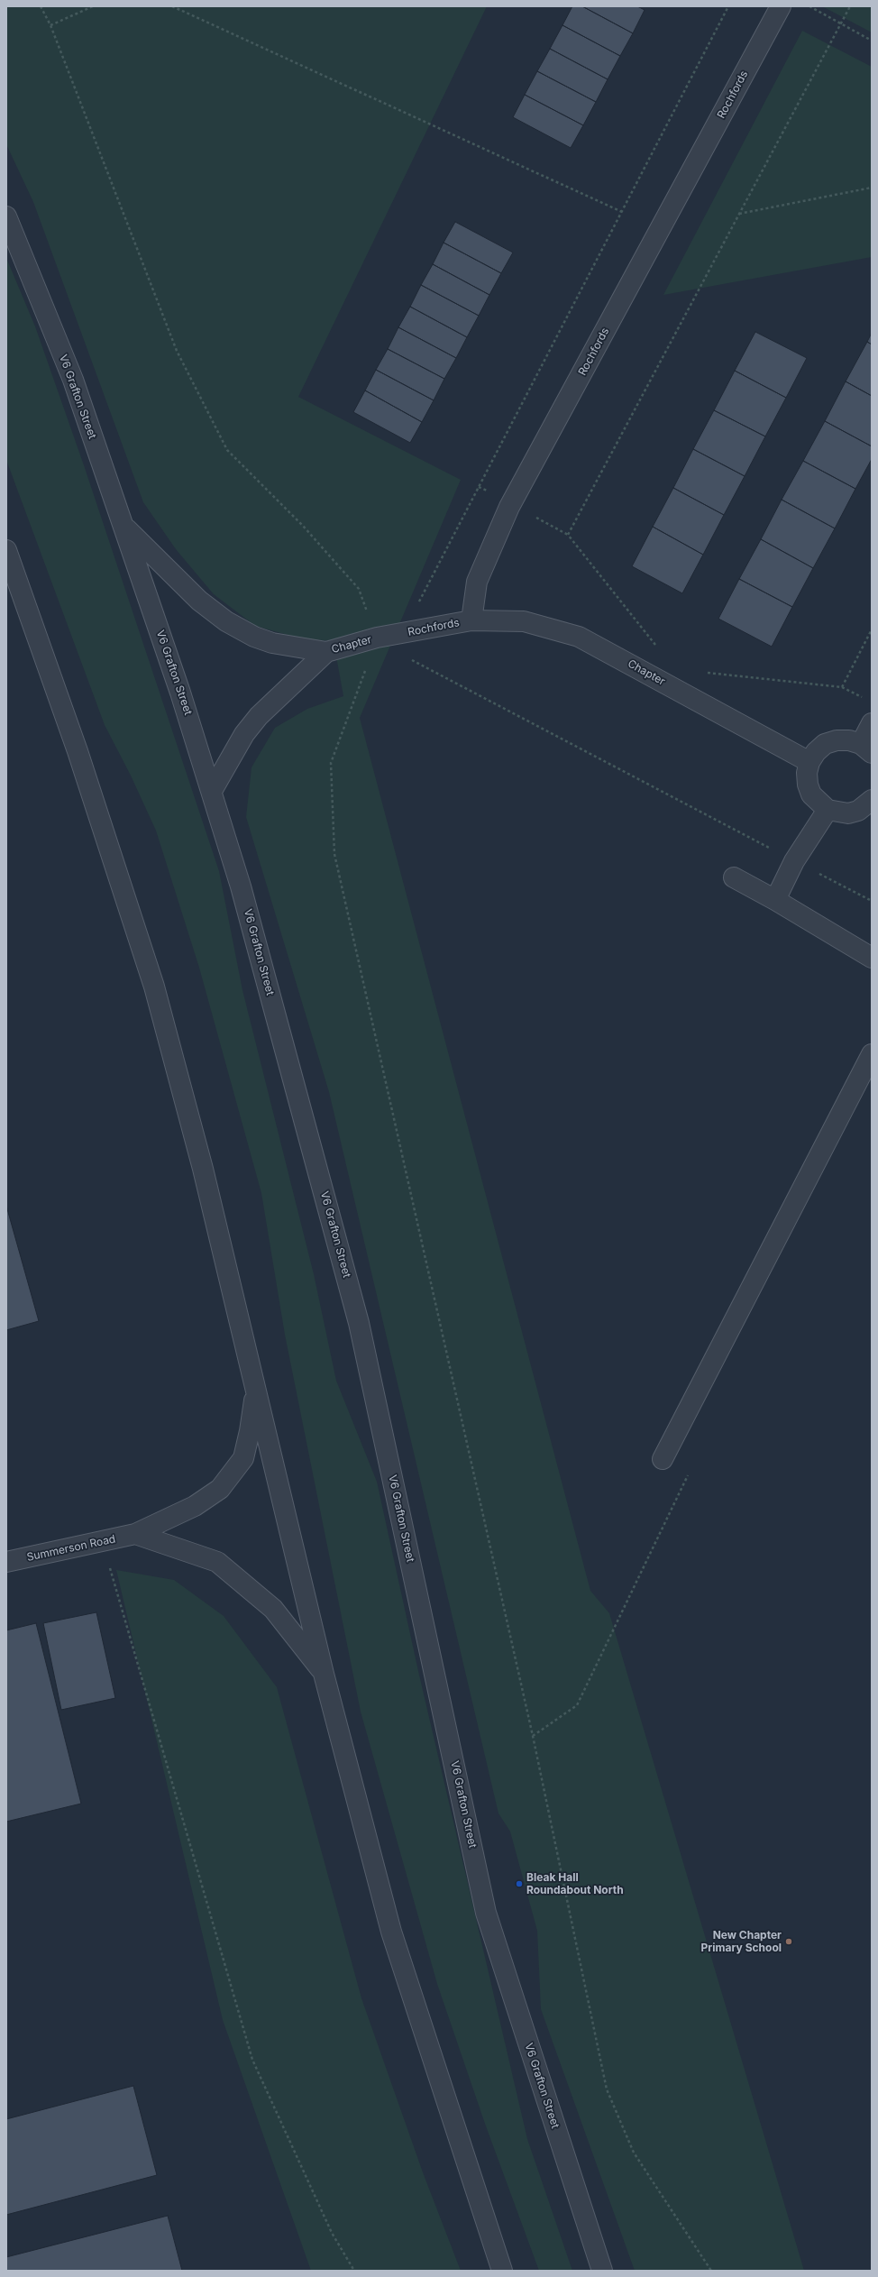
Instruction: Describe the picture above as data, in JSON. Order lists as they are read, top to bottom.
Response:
{
  "streets": {
    "street": [
      "Rochfords",
      "V6 Grafton Street",
      "Chapter",
      "Summerson Road"
    ]
  },
  "crossings": [
    ["Rochfords", "Chapter"]
  ],
  "places": ["Bleak Hall Roundabout North", "New Chapter Primary School"]
}
